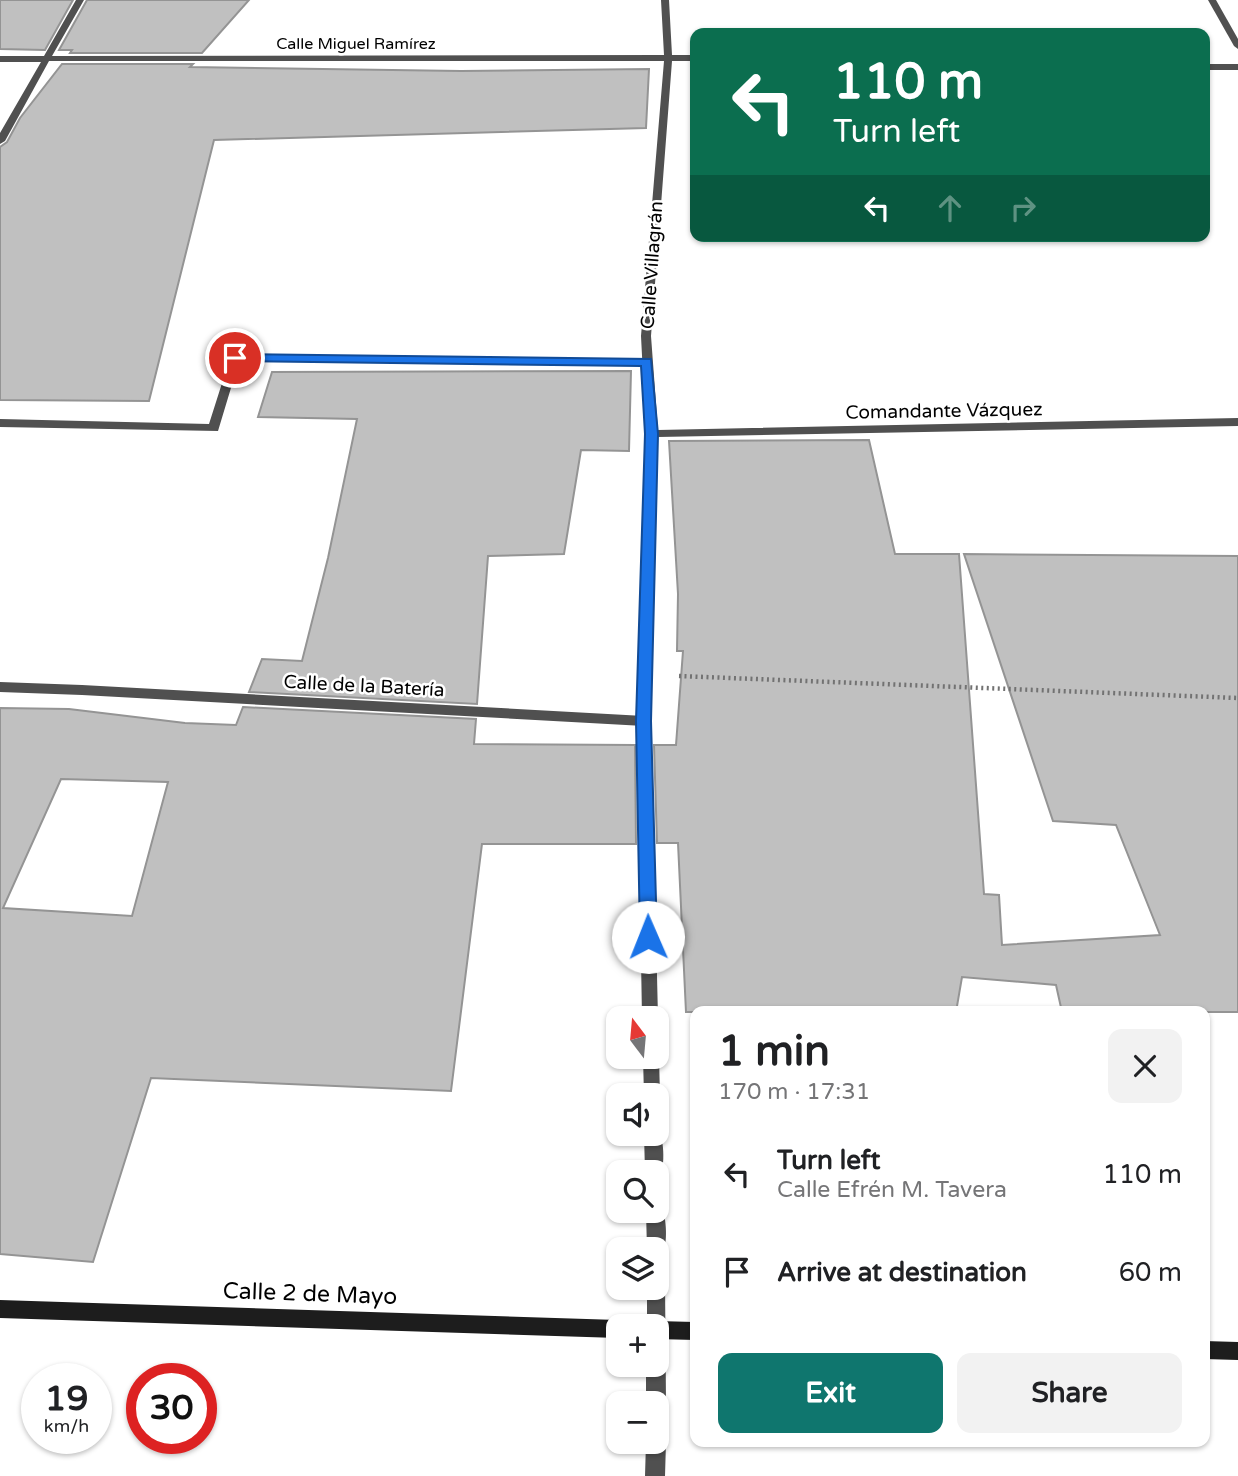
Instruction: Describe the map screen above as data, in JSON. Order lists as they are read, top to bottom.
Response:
{
  "streets": {
    "main road": ["Calle 2 de Mayo"],
    "street": [
      "Calle Miguel Ramírez",
      "Calle Villagrán",
      "Comandante Vázquez",
      "Calle de la Batería"
    ]
  },
  "crossings": [
    ["Calle Miguel Ramírez", "Calle Villagrán"],
    ["Calle Villagrán", "Comandante Vázquez"],
    ["Calle Villagrán", "Calle de la Batería"]
  ],
  "north": "top",
  "page": {
    "turn": ["110 m", "Turn left"],
    "map_buttons": ["+", "−"],
    "heading": ["1 min", "170 m · 17:31"],
    "list": [
      {
        "name": "Turn left",
        "note": "Calle Efrén M. Tavera",
        "value": "110 m"
      },
      {
        "name": "Arrive at destination",
        "value": "60 m"
      }
    ],
    "buttons": ["Exit", "Share"],
    "speed": "19 km/h",
    "limit": "30"
  }
}
